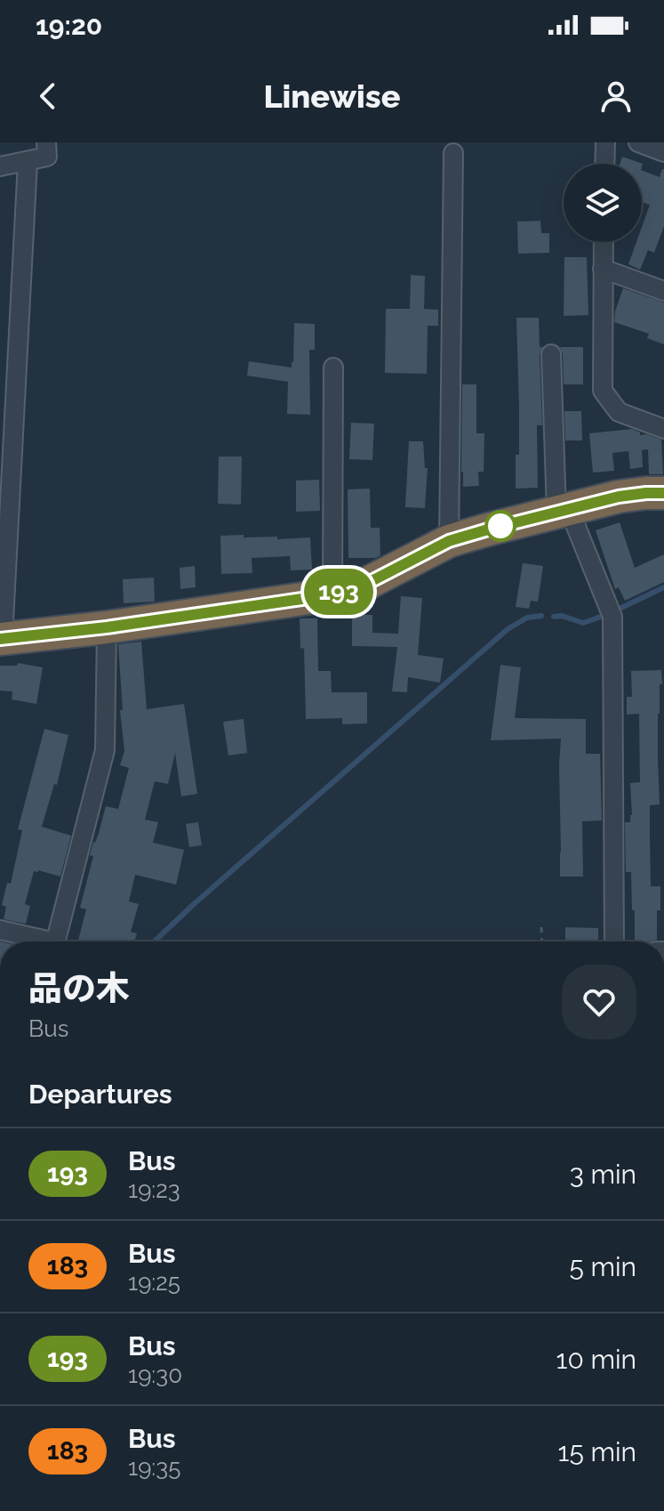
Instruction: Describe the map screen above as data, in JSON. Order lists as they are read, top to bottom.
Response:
{
  "lines": ["bus line 193"],
  "page": {
    "status": "19:20",
    "header": "Linewise",
    "on_map": "193",
    "heading": [
      ["品の木", "Bus"],
      "Departures"
    ],
    "list": [
      {
        "mark": "193",
        "name": "Bus",
        "note": "19:23",
        "value": "3 min"
      },
      {
        "mark": "183",
        "name": "Bus",
        "note": "19:25",
        "value": "5 min"
      },
      {
        "mark": "193",
        "name": "Bus",
        "note": "19:30",
        "value": "10 min"
      },
      {
        "mark": "183",
        "name": "Bus",
        "note": "19:35",
        "value": "15 min"
      }
    ]
  }
}
